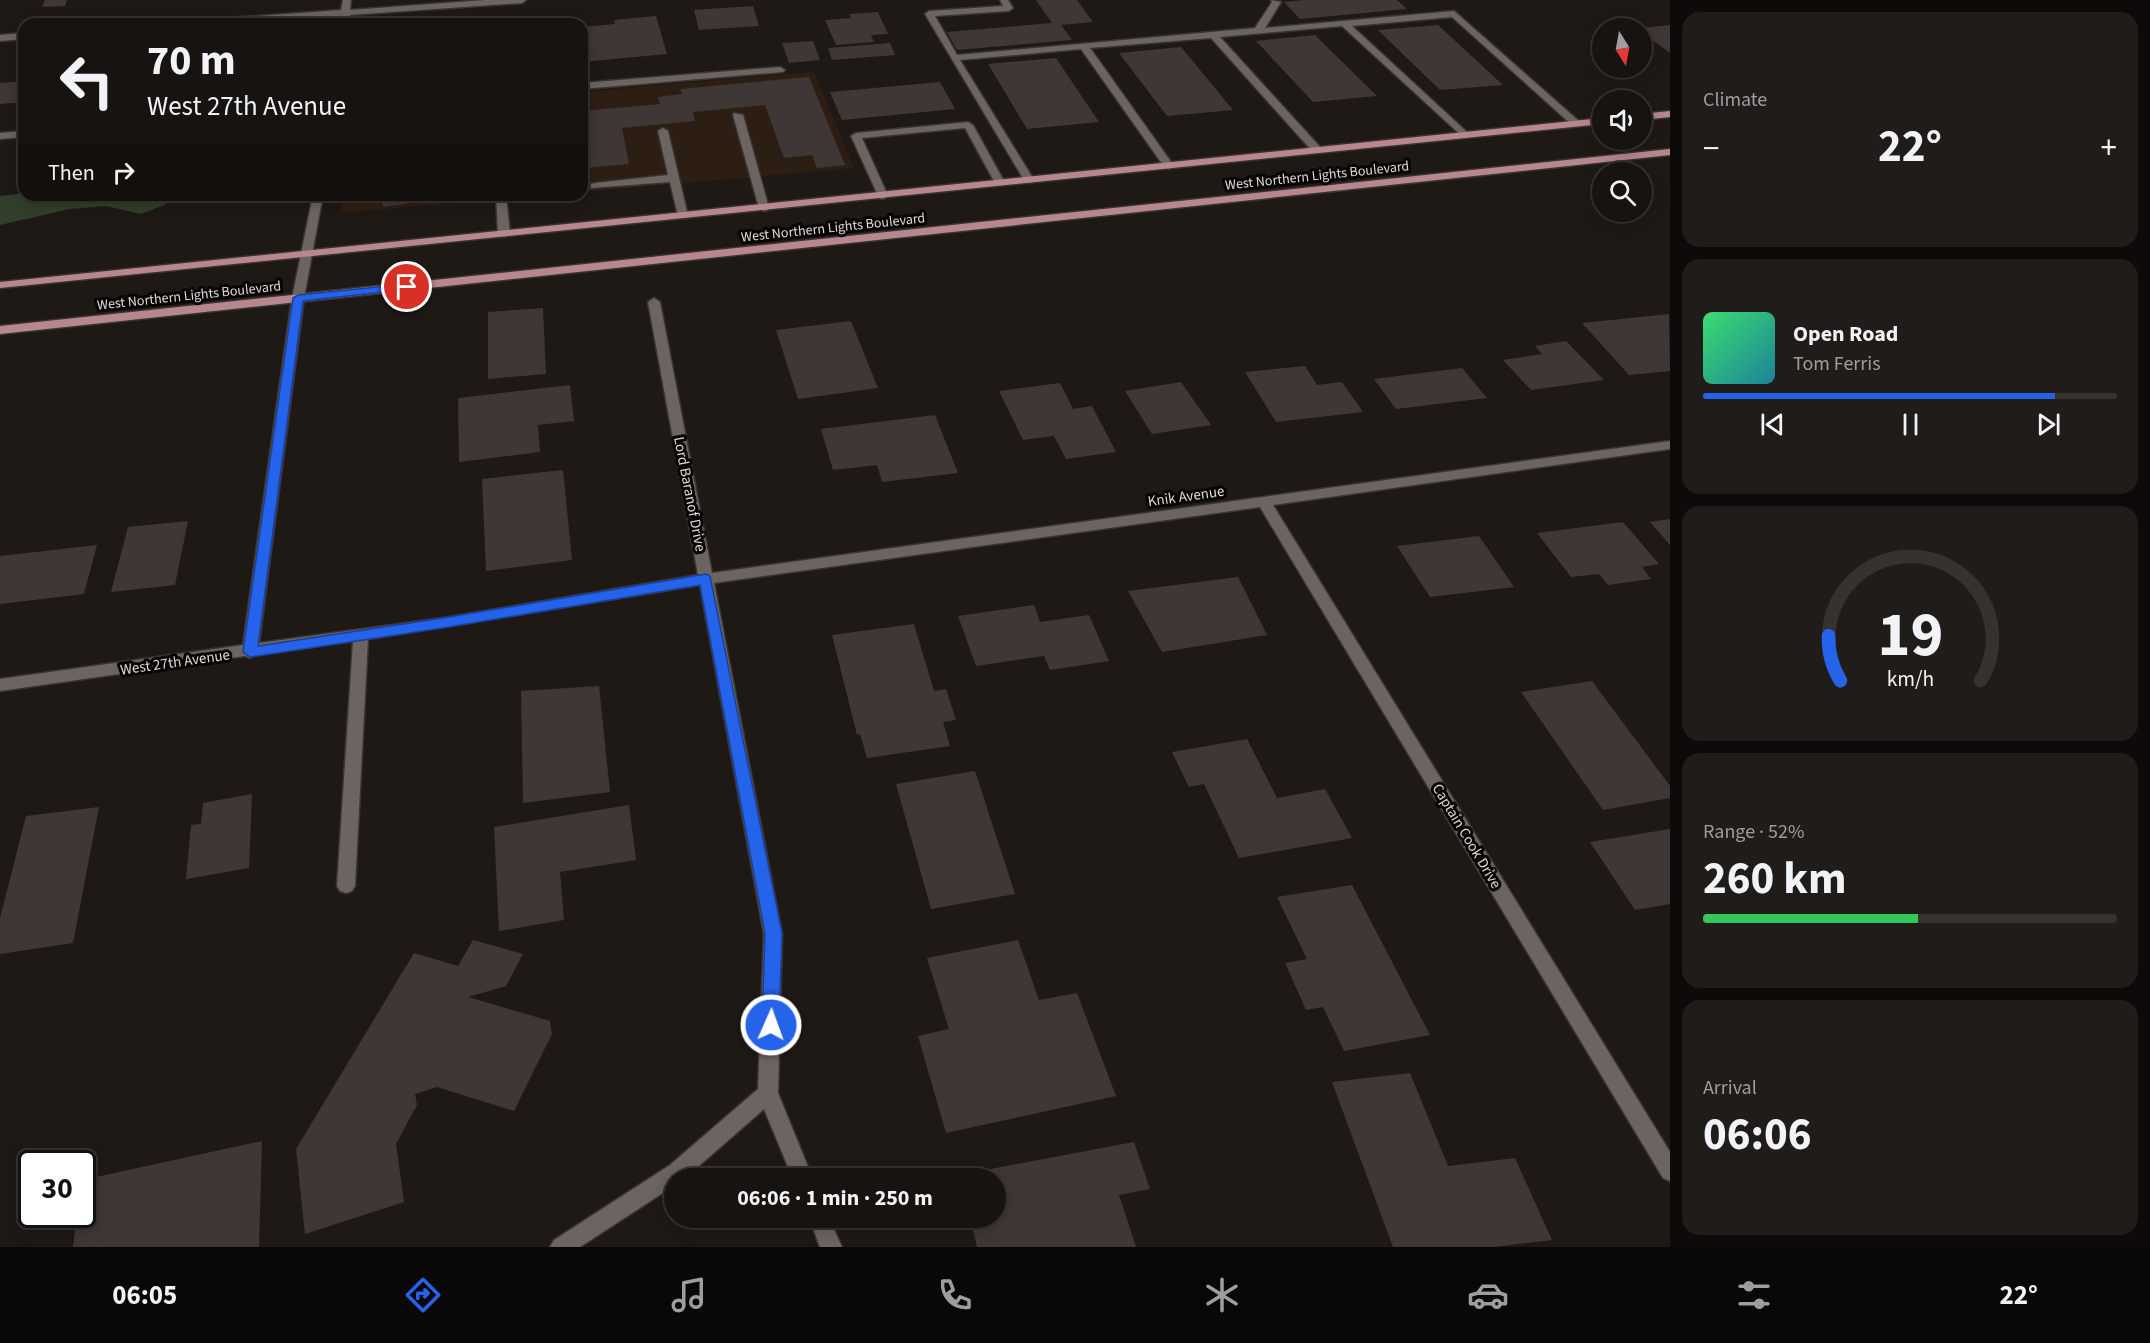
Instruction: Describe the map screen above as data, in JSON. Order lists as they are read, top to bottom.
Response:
{
  "streets": {
    "main road": ["West Northern Lights Boulevard"],
    "street": [
      "Lord Baranof Drive",
      "Knik Avenue",
      "West 27th Avenue",
      "Captain Cook Drive"
    ]
  },
  "crossings": [
    ["Lord Baranof Drive", "Knik Avenue"],
    ["Lord Baranof Drive", "West 27th Avenue"],
    ["Knik Avenue", "West 27th Avenue"],
    ["Knik Avenue", "Captain Cook Drive"]
  ],
  "north": "bottom",
  "page": {
    "tile": [
      "Climate",
      ["Range · 52%", "260 km"],
      ["Arrival", "06:06"]
    ],
    "turn": ["70 m", "West 27th Avenue"],
    "heat": ["−", "22°", "+"],
    "then": "Then",
    "song": ["Open Road", "Tom Ferris"],
    "limit": "30",
    "trip": "06:06 · 1 min · 250 m",
    "tabs": ["06:05", "22°"],
    "gauge": ["19", "km/h"]
  }
}
